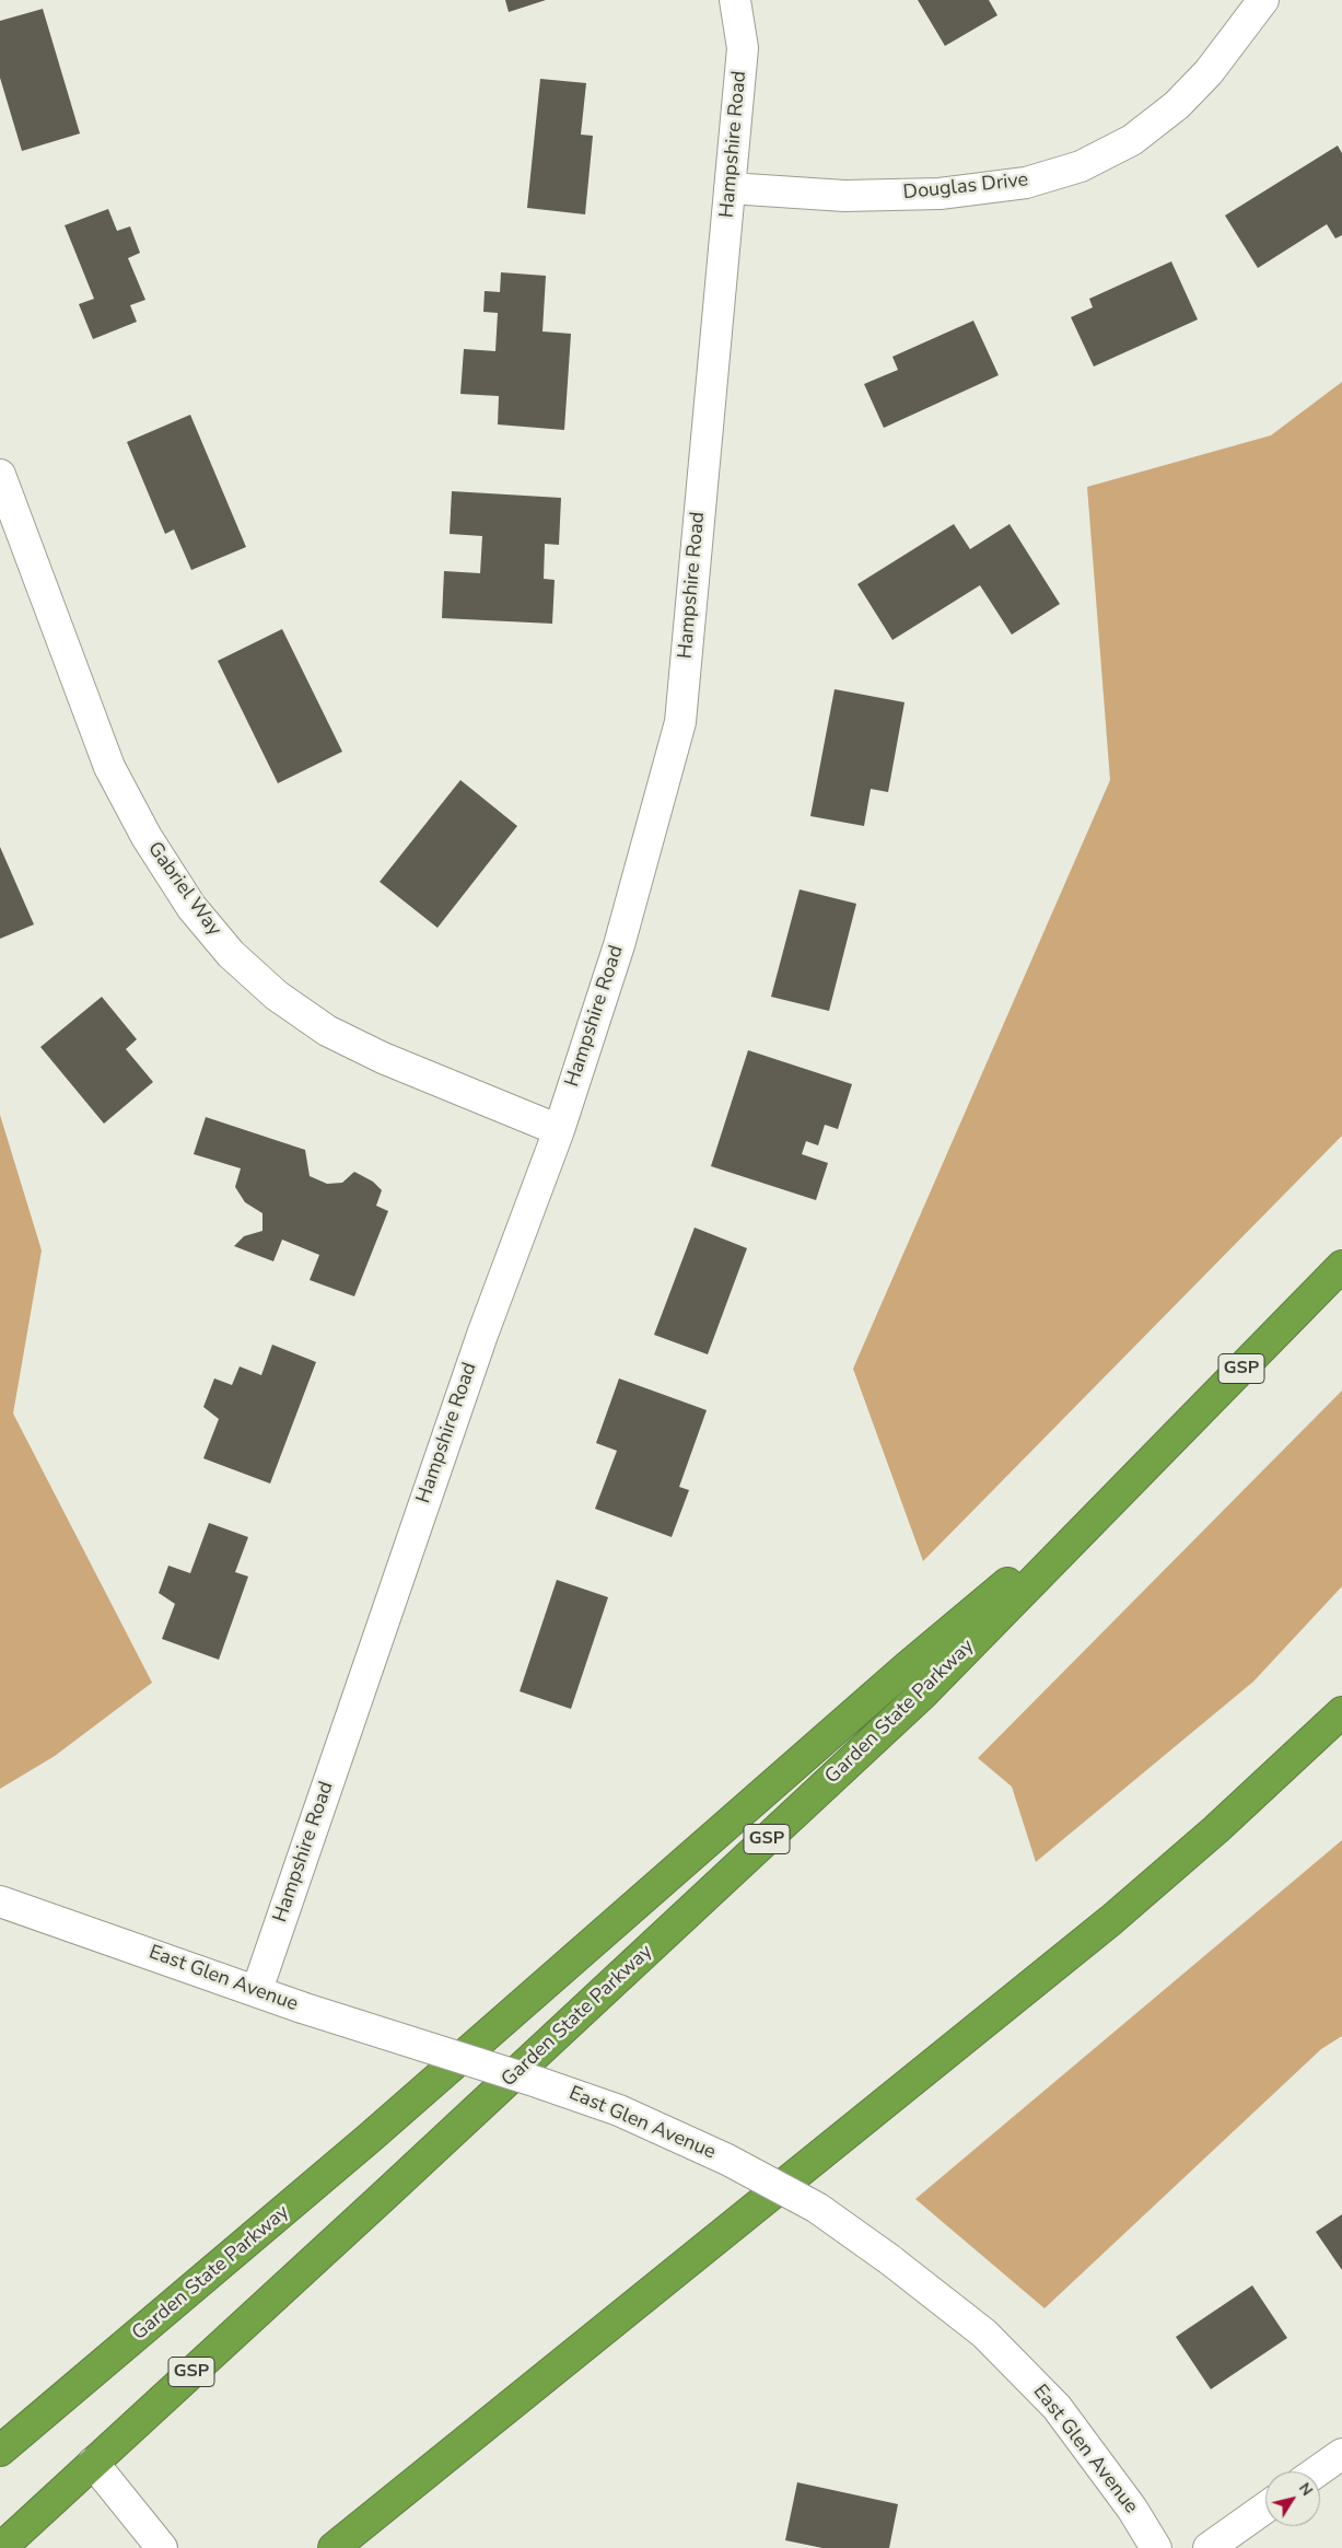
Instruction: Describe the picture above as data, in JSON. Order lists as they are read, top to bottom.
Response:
{
  "streets": {
    "highway": ["GSP", "Garden State Parkway"],
    "street": [
      "Hampshire Road",
      "Douglas Drive",
      "Gabriel Way",
      "East Glen Avenue"
    ]
  },
  "crossings": [
    ["Hampshire Road", "Douglas Drive"],
    ["Hampshire Road", "Gabriel Way"],
    ["Hampshire Road", "East Glen Avenue"]
  ],
  "north": "top right"
}
